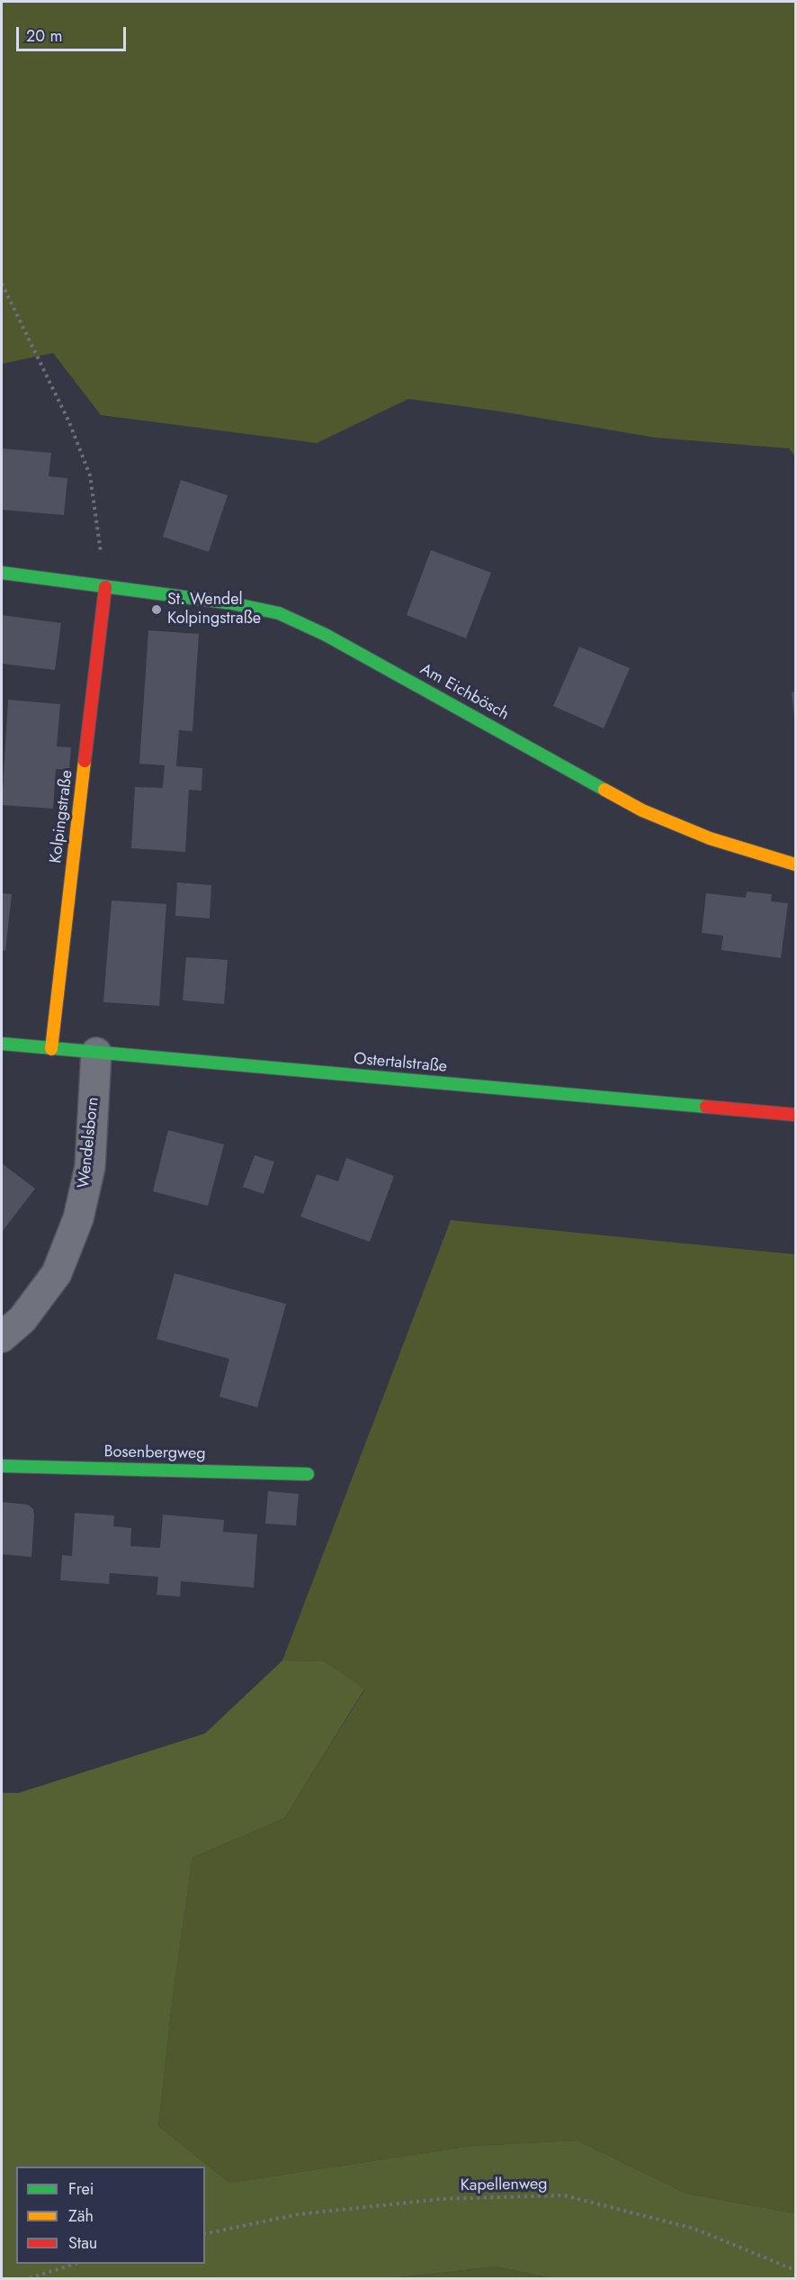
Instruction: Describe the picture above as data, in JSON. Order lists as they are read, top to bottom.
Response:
{
  "streets": {
    "street": [
      "Am Eichbösch",
      "Kolpingstraße",
      "Ostertalstraße",
      "Wendelsborn",
      "Bosenbergweg"
    ],
    "path": ["Kapellenweg"]
  },
  "crossings": [
    ["Am Eichbösch", "Kolpingstraße"],
    ["Kolpingstraße", "Ostertalstraße"],
    ["Ostertalstraße", "Wendelsborn"]
  ],
  "places": ["St. Wendel Kolpingstraße"],
  "legend": ["Frei", "Zäh", "Stau"],
  "scale_bar": "20 m"
}
